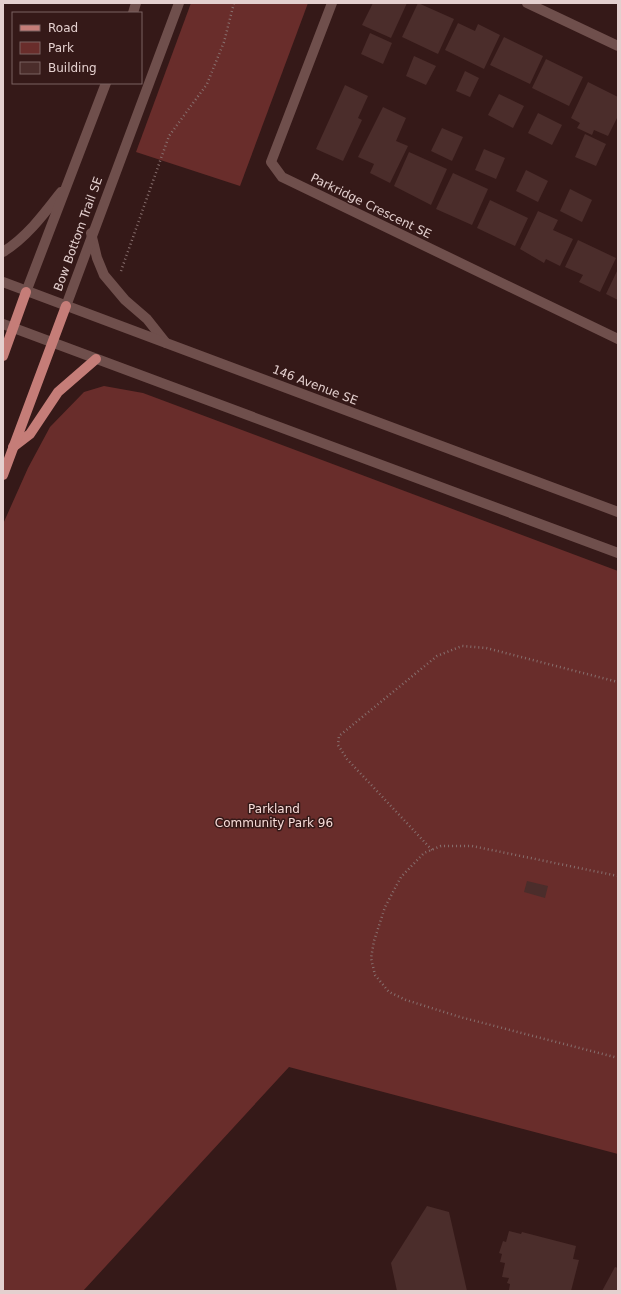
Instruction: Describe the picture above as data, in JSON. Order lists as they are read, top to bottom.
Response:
{
  "streets": {
    "main road": ["Bow Bottom Trail SE"],
    "street": ["Parkridge Crescent SE", "146 Avenue SE"]
  },
  "crossings": [
    ["Bow Bottom Trail SE", "146 Avenue SE"]
  ],
  "parks": ["Parkland Community Park 96"],
  "legend": ["Road", "Park", "Building"]
}
